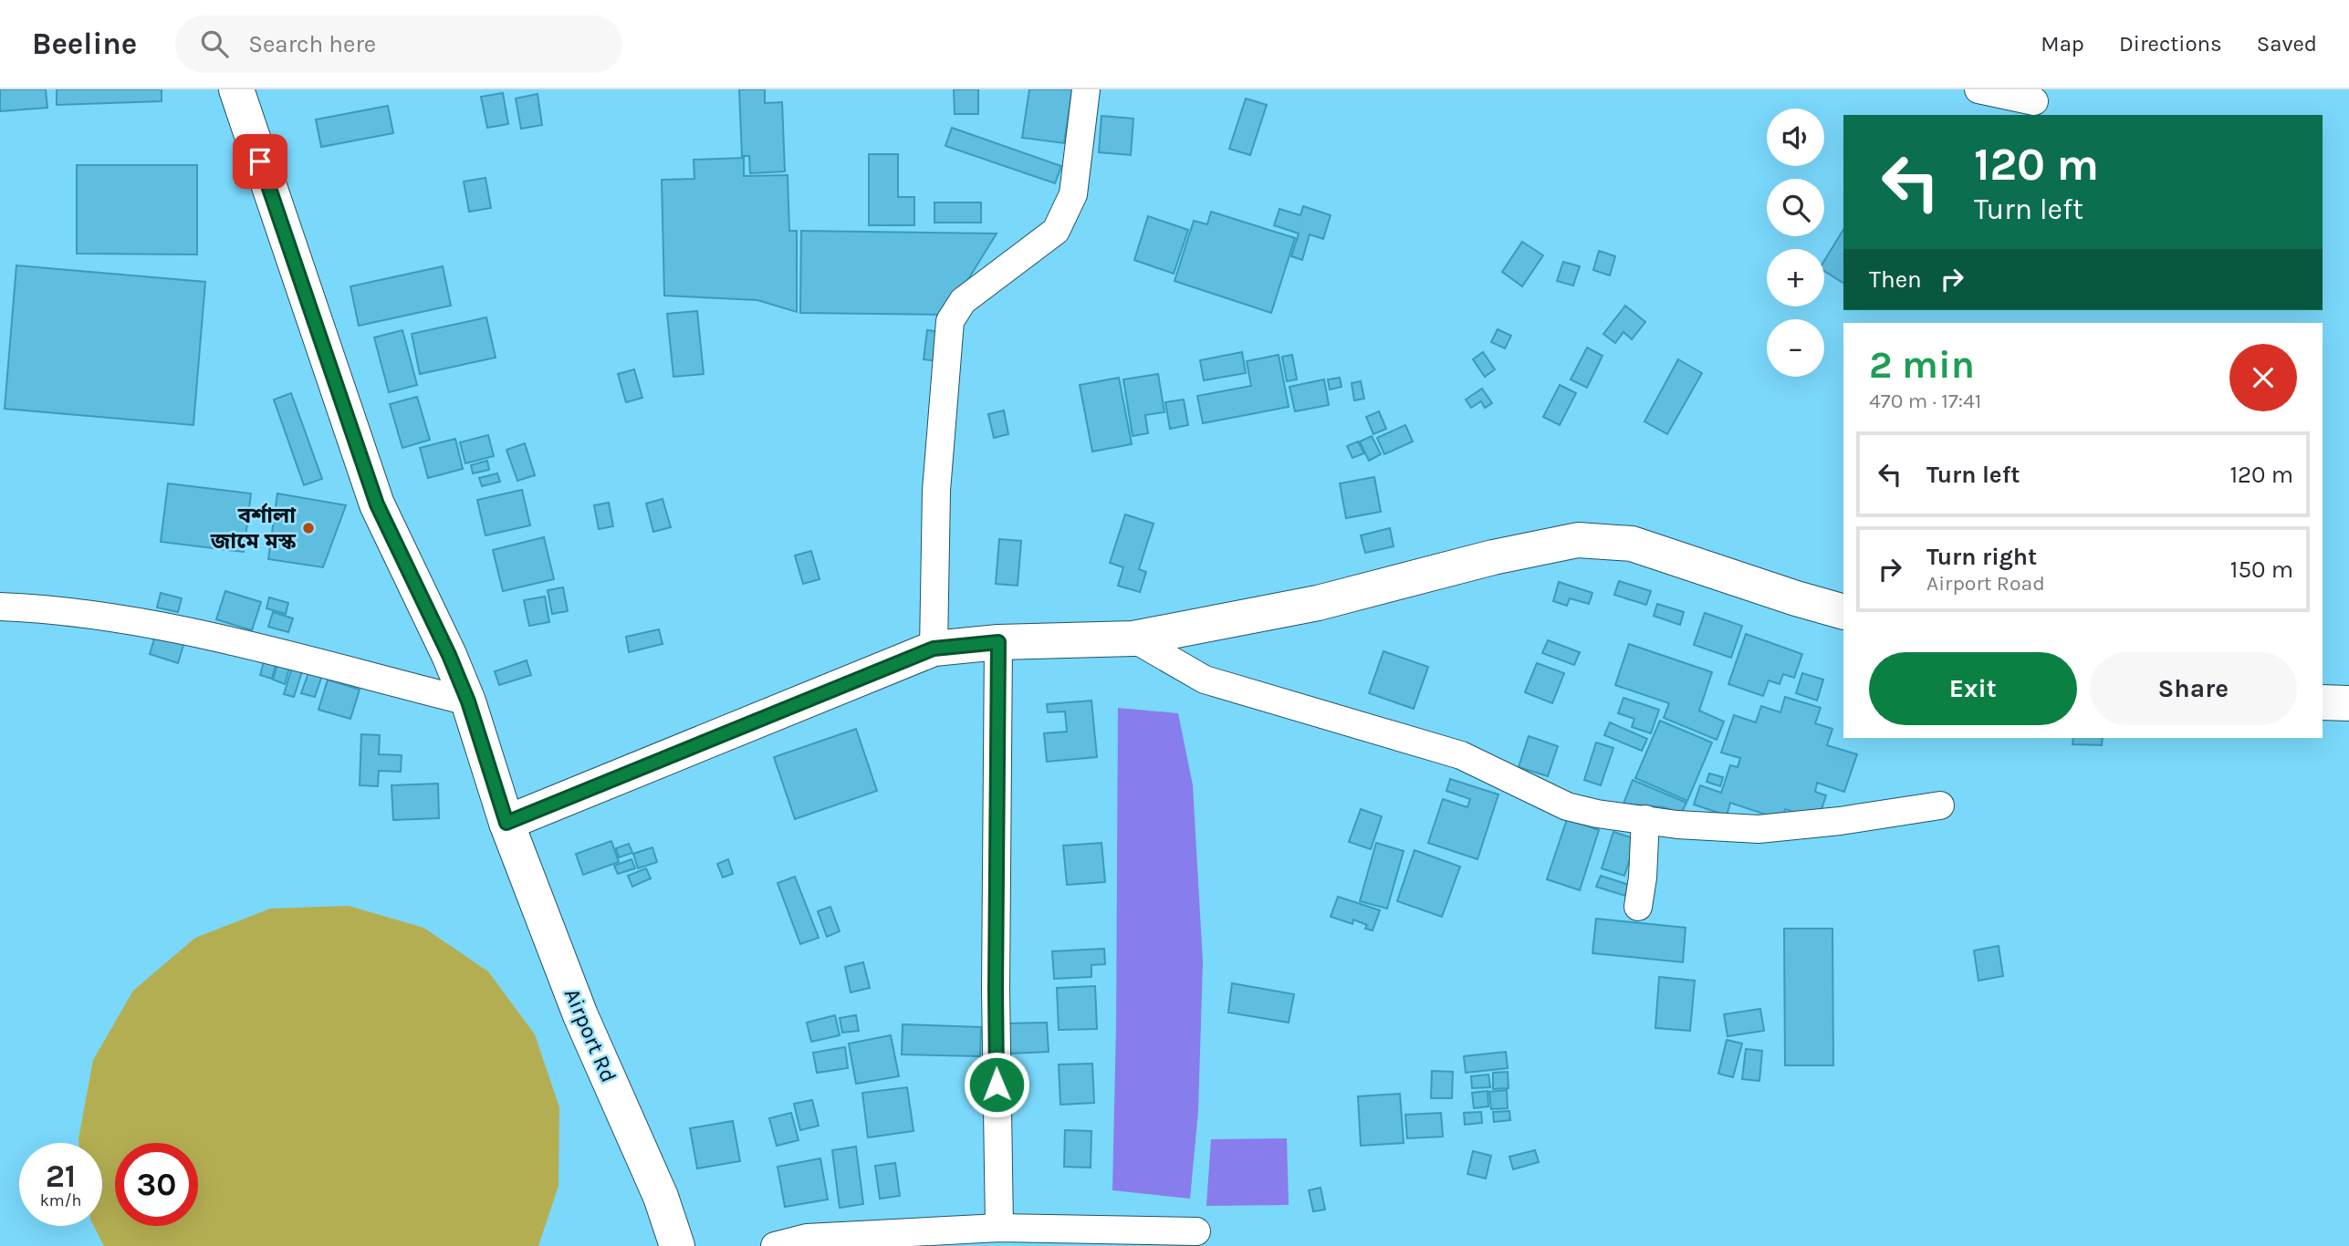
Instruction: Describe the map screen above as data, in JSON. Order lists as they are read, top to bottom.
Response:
{
  "streets": {
    "main road": ["Airport Rd"]
  },
  "places": ["বর্শালা জামে মস্ক"],
  "page": {
    "header": "Beeline",
    "search": "Search here",
    "nav": ["Map", "Directions", "Saved"],
    "map_buttons": ["+", "−"],
    "turn": ["120 m", "Turn left"],
    "then": "Then",
    "heading": ["2 min", "470 m · 17:41"],
    "list": [
      {
        "name": "Turn left",
        "value": "120 m"
      },
      {
        "name": "Turn right",
        "note": "Airport Road",
        "value": "150 m"
      }
    ],
    "buttons": ["Exit", "Share"],
    "speed": "21 km/h",
    "limit": "30"
  }
}
